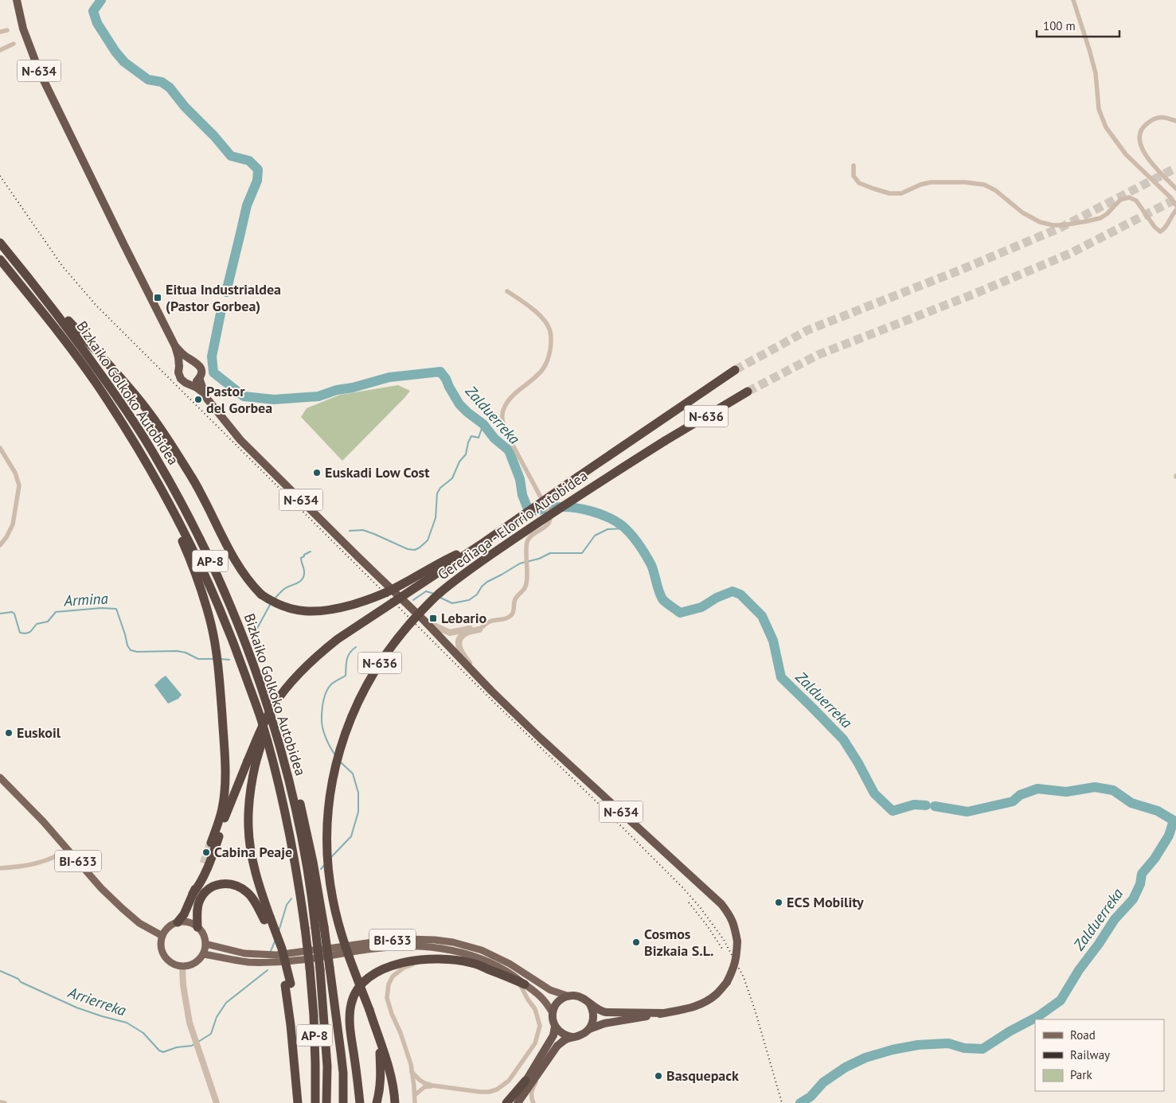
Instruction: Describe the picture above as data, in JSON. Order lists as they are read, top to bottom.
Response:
{
  "streets": {
    "highway": [
      "N-634",
      "Bizkaiko Golkoko Autobidea",
      "N-636",
      "Gerediaga - Elorrio Autobidea",
      "AP-8"
    ],
    "main road": ["BI-633"]
  },
  "crossings": [
    ["N-634", "BI-633"]
  ],
  "water": ["Zalduerreka", "Armina", "Arrierreka"],
  "places": {
    "transit": ["Eitua Industrialdea (Pastor Gorbea)", "Lebario"],
    "other": [
      "Pastor del Gorbea",
      "Euskadi Low Cost",
      "Euskoil",
      "Cabina Peaje",
      "ECS Mobility",
      "Cosmos Bizkaia S.L.",
      "Basquepack"
    ]
  },
  "legend": ["Road", "Railway", "Park"],
  "scale_bar": "100 m"
}
